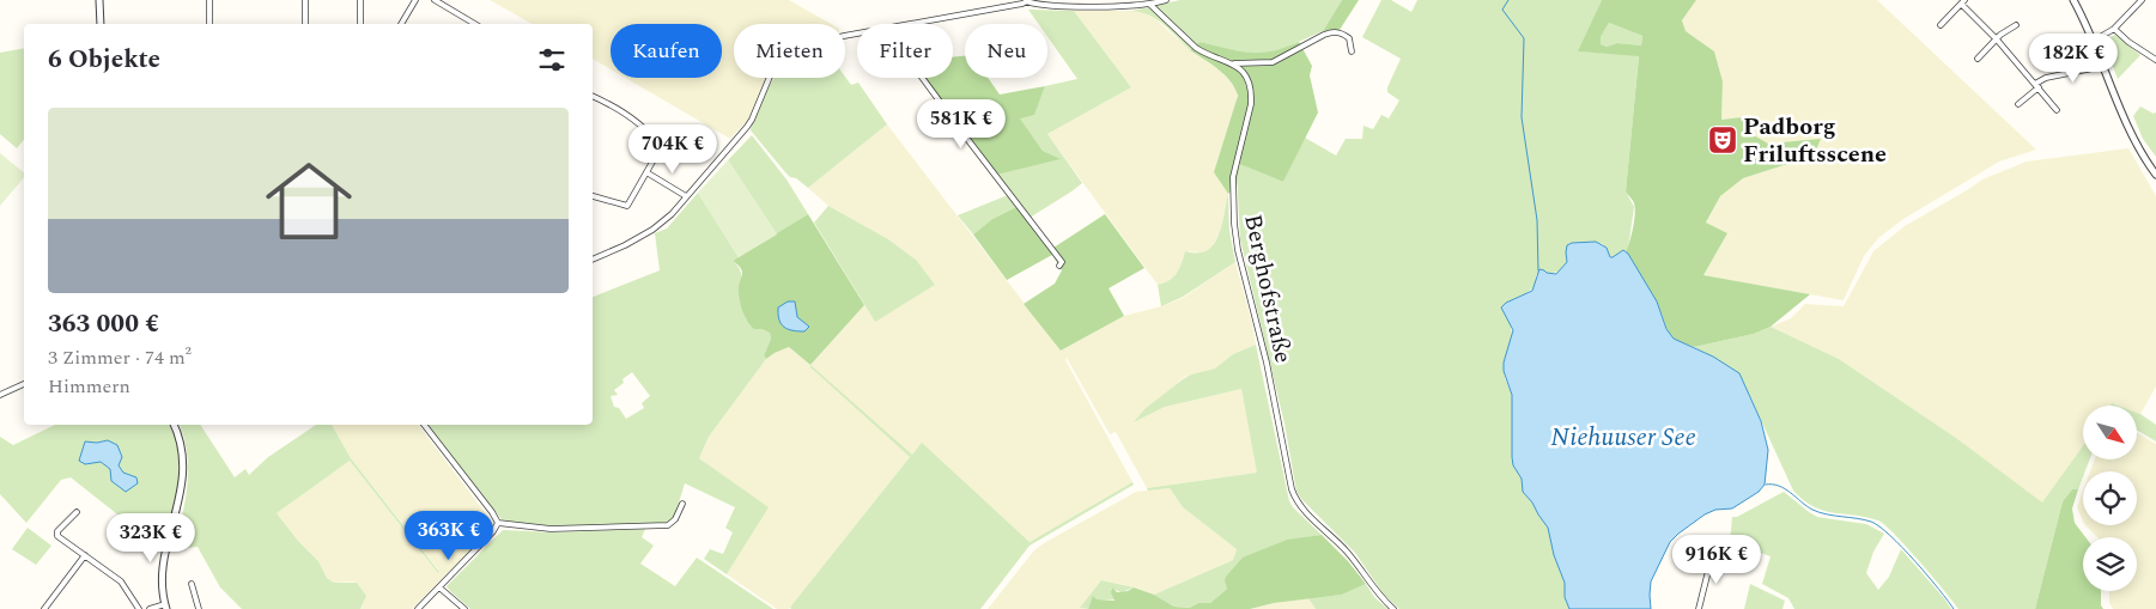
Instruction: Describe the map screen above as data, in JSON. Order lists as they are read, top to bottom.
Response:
{
  "streets": {
    "street": ["Berghofstraße"]
  },
  "water": ["Niehuuser See"],
  "places": {
    "theatre": ["Padborg Friluftsscene"]
  },
  "north": "bottom right",
  "page": {
    "chip": [
      "Kaufen",
      "Mieten",
      "Filter",
      "Neu"
    ],
    "heading": "6 Objekte",
    "price": [
      "182K €",
      "581K €",
      "704K €",
      "363K €",
      "323K €",
      "916K €"
    ],
    "list": [
      {
        "name": "363 000 €",
        "note": "3 Zimmer · 74 m² · Himmern"
      }
    ]
  }
}
